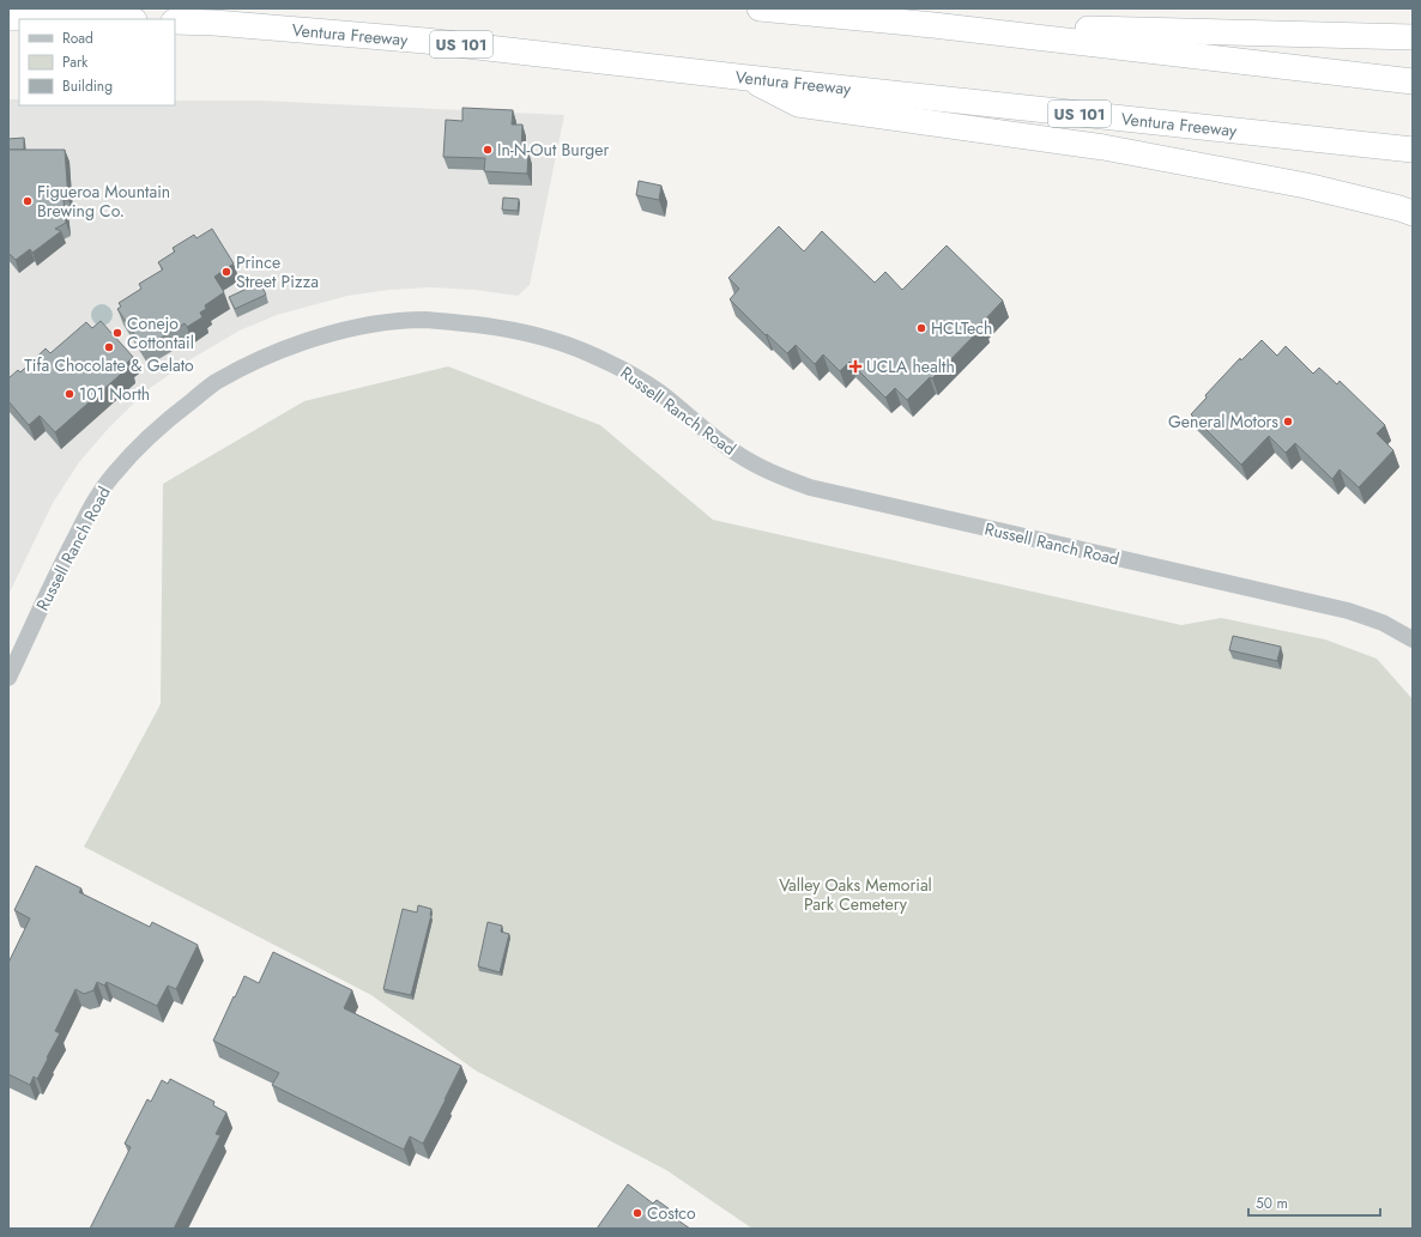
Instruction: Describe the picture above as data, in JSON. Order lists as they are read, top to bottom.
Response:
{
  "streets": {
    "highway": ["Ventura Freeway", "US 101"],
    "street": ["Russell Ranch Road"]
  },
  "parks": ["Valley Oaks Memorial Park Cemetery"],
  "places": {
    "other": [
      "In-N-Out Burger",
      "Figueroa Mountain Brewing Co.",
      "Prince Street Pizza",
      "HCLTech",
      "Conejo Cottontail",
      "Tifa Chocolate & Gelato",
      "101 North",
      "General Motors",
      "Costco"
    ],
    "health": ["UCLA health"]
  },
  "legend": ["Road", "Park", "Building"],
  "scale_bar": "50 m"
}
